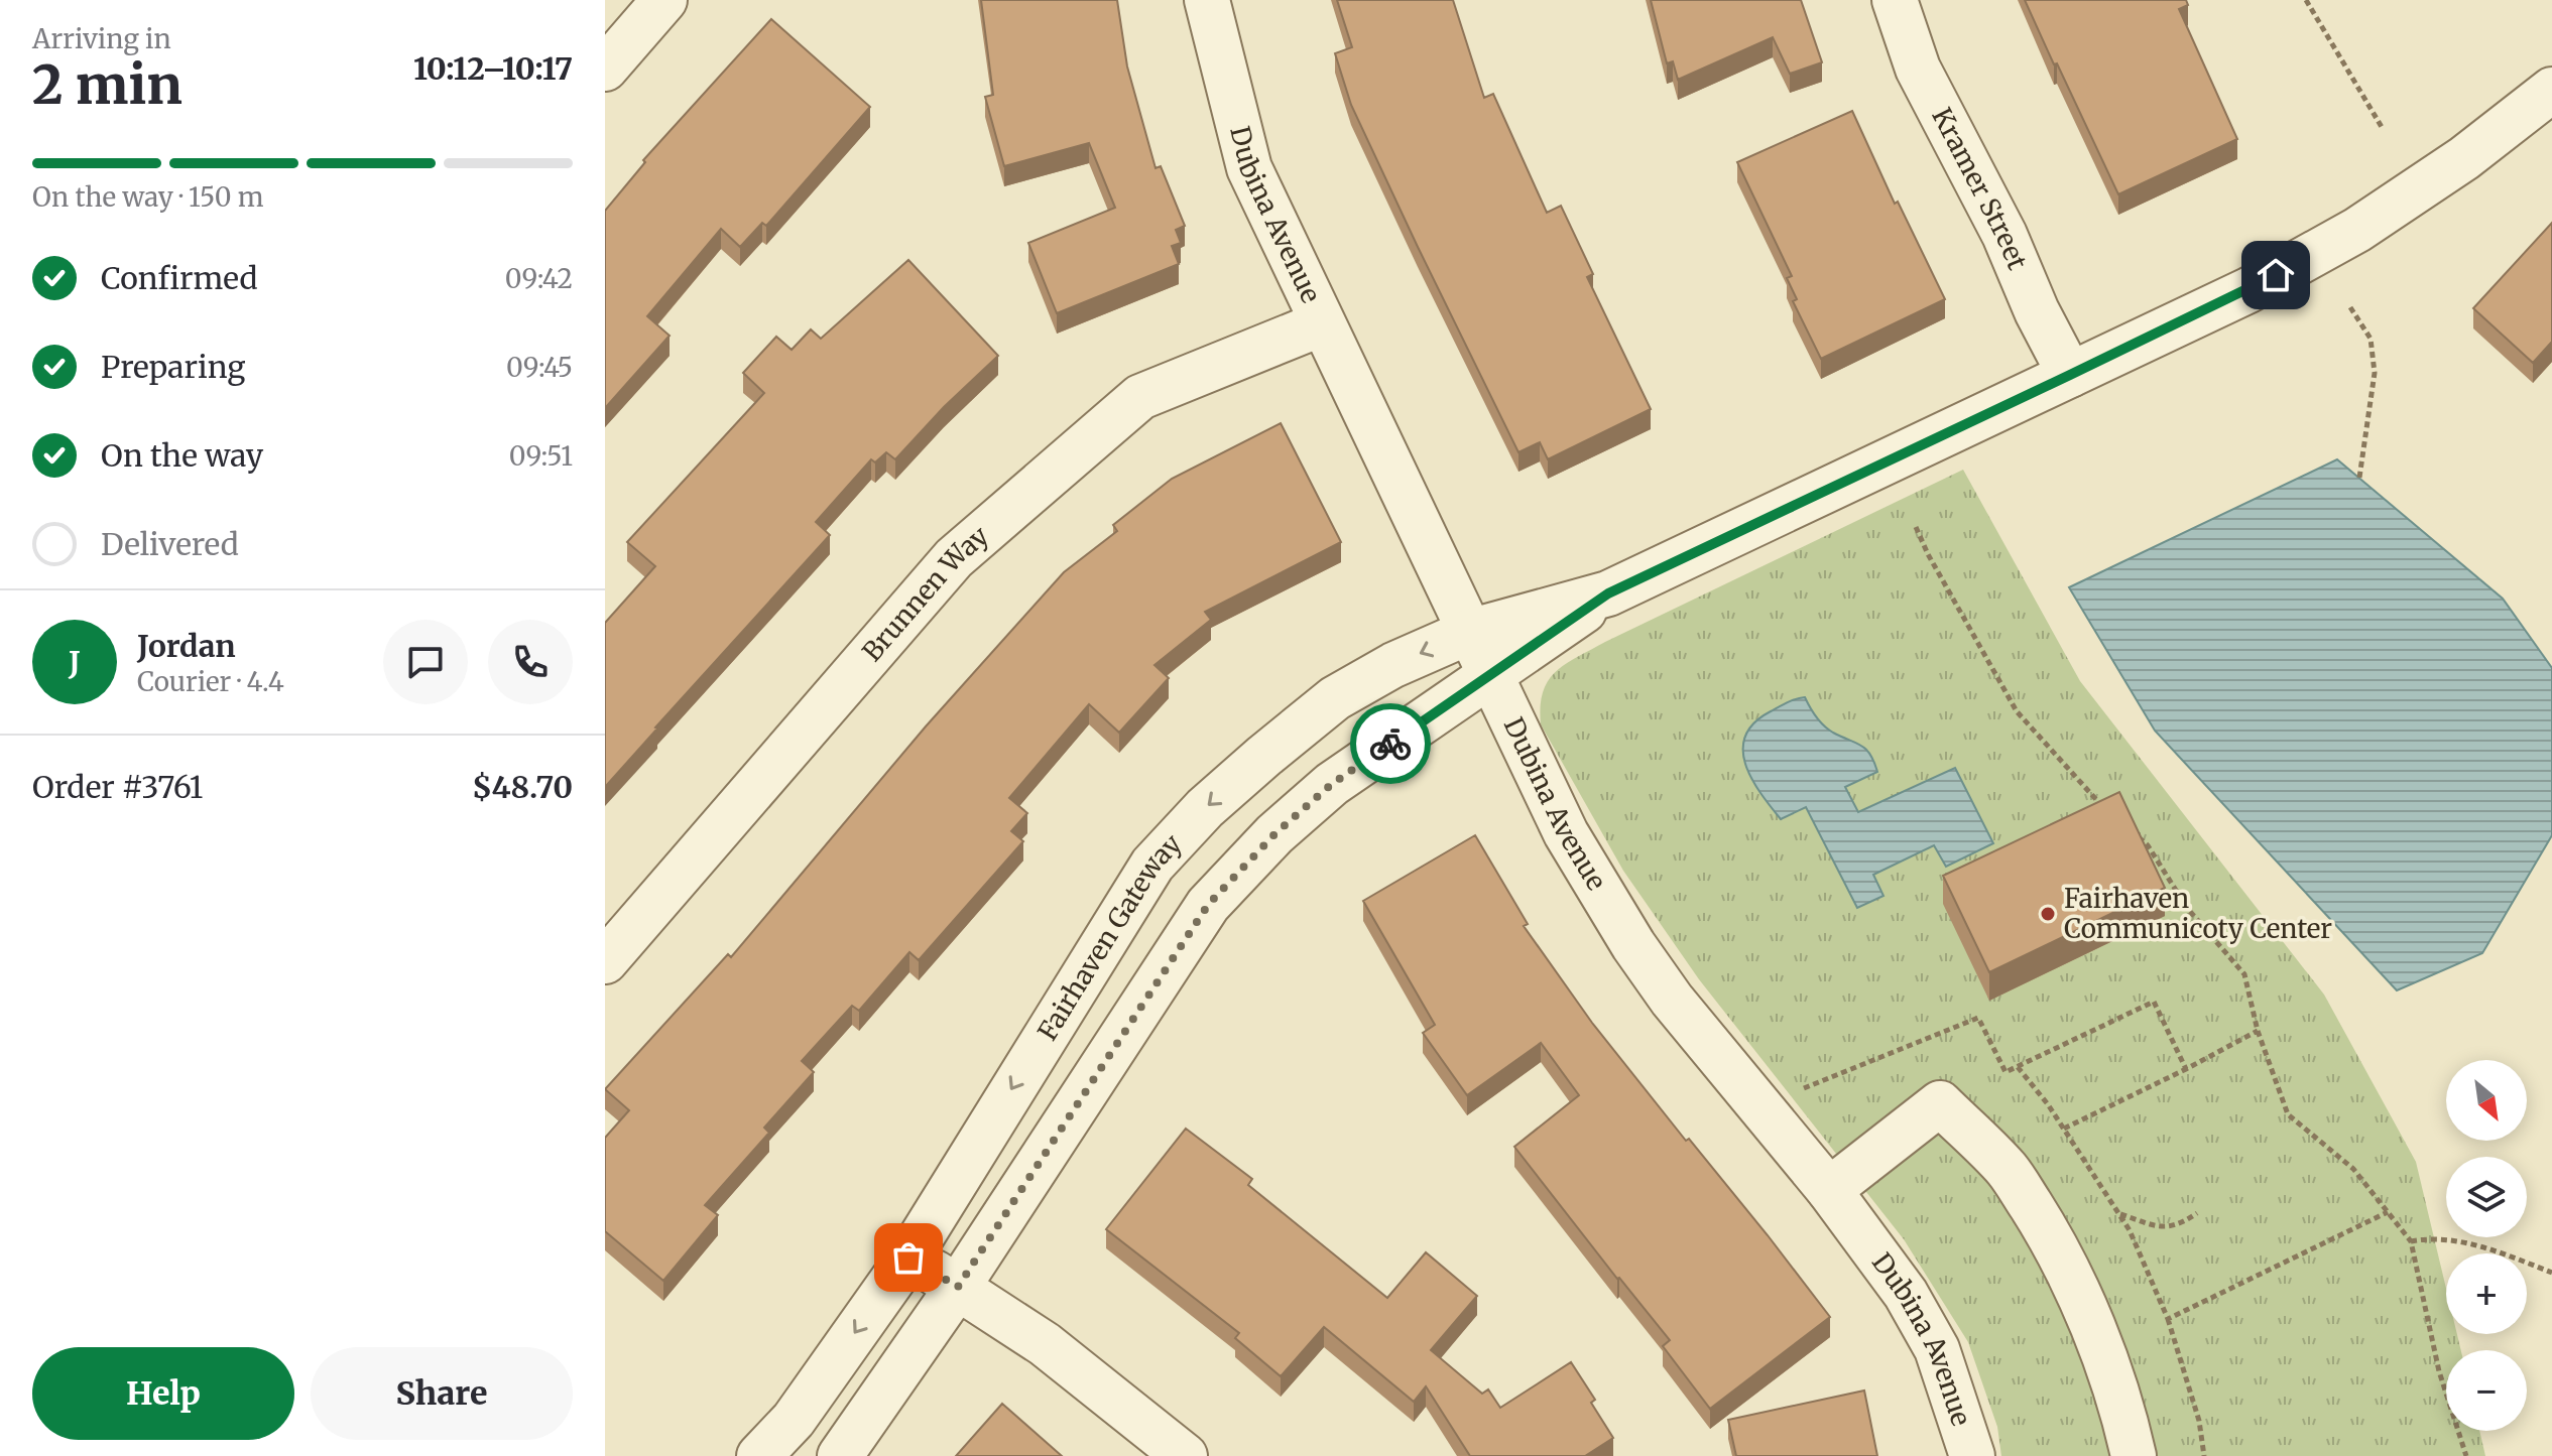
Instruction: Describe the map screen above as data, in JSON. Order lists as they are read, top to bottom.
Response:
{
  "streets": {
    "street": [
      "Kramer Street",
      "Dubina Avenue",
      "Brunnen Way",
      "Fairhaven Gateway"
    ]
  },
  "crossings": [
    ["Kramer Street", "Fairhaven Gateway"],
    ["Dubina Avenue", "Brunnen Way"],
    ["Dubina Avenue", "Fairhaven Gateway"]
  ],
  "places": ["Fairhaven Communicoty Center"],
  "north": "bottom right",
  "page": {
    "heading": ["2 min", "Arriving in", "10:12–10:17"],
    "panel": [
      "Jordan",
      "Courier · 4.4",
      "Order #3761",
      "$48.70"
    ],
    "bar": "On the way · 150 m",
    "list": [
      ["Confirmed", "09:42"],
      ["Preparing", "09:45"],
      ["On the way", "09:51"],
      "Delivered"
    ],
    "round": "J",
    "map_buttons": ["+", "−"],
    "buttons": ["Help", "Share"]
  }
}
